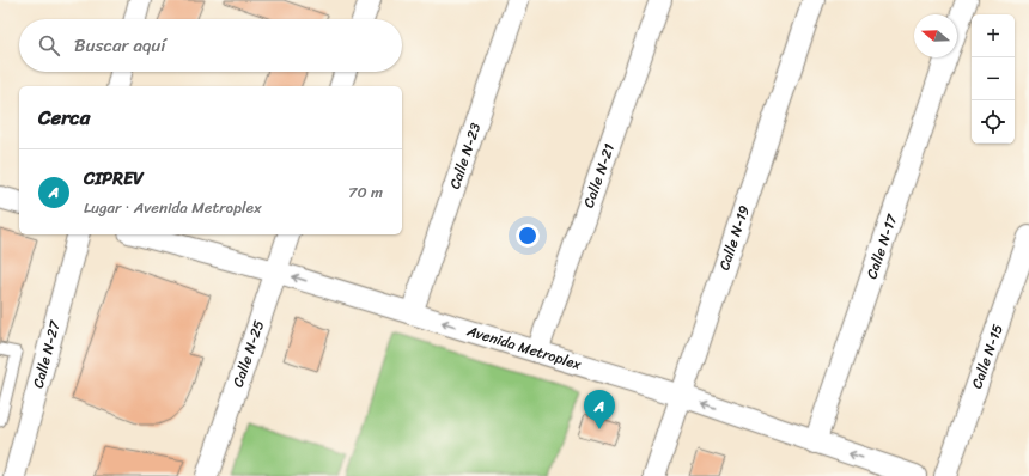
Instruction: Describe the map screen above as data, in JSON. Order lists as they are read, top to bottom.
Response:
{
  "streets": {
    "street": [
      "Calle N-23",
      "Calle N-21",
      "Calle N-19",
      "Calle N-17",
      "Avenida Metroplex",
      "Calle N-27",
      "Calle N-25",
      "Calle N-15"
    ]
  },
  "crossings": [
    ["Calle N-23", "Avenida Metroplex"],
    ["Calle N-21", "Avenida Metroplex"],
    ["Calle N-19", "Avenida Metroplex"],
    ["Calle N-17", "Avenida Metroplex"],
    ["Avenida Metroplex", "Calle N-25"]
  ],
  "one_way": ["Avenida Metroplex"],
  "north": "left",
  "page": {
    "map_buttons": ["+", "−"],
    "search": "Buscar aquí",
    "heading": "Cerca",
    "list": [
      {
        "mark": "A",
        "name": "CIPREV",
        "note": "Lugar · Avenida Metroplex",
        "value": "70 m"
      }
    ],
    "pins": "A"
  }
}
